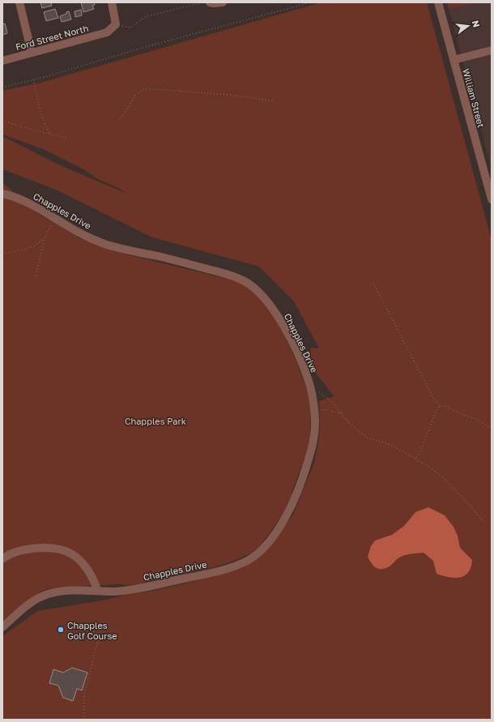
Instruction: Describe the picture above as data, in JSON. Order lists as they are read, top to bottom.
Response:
{
  "streets": {
    "street": ["Ford Street North", "William Street", "Chapples Drive"]
  },
  "parks": ["Chapples Park"],
  "places": ["Chapples Golf Course"],
  "north": "right"
}
